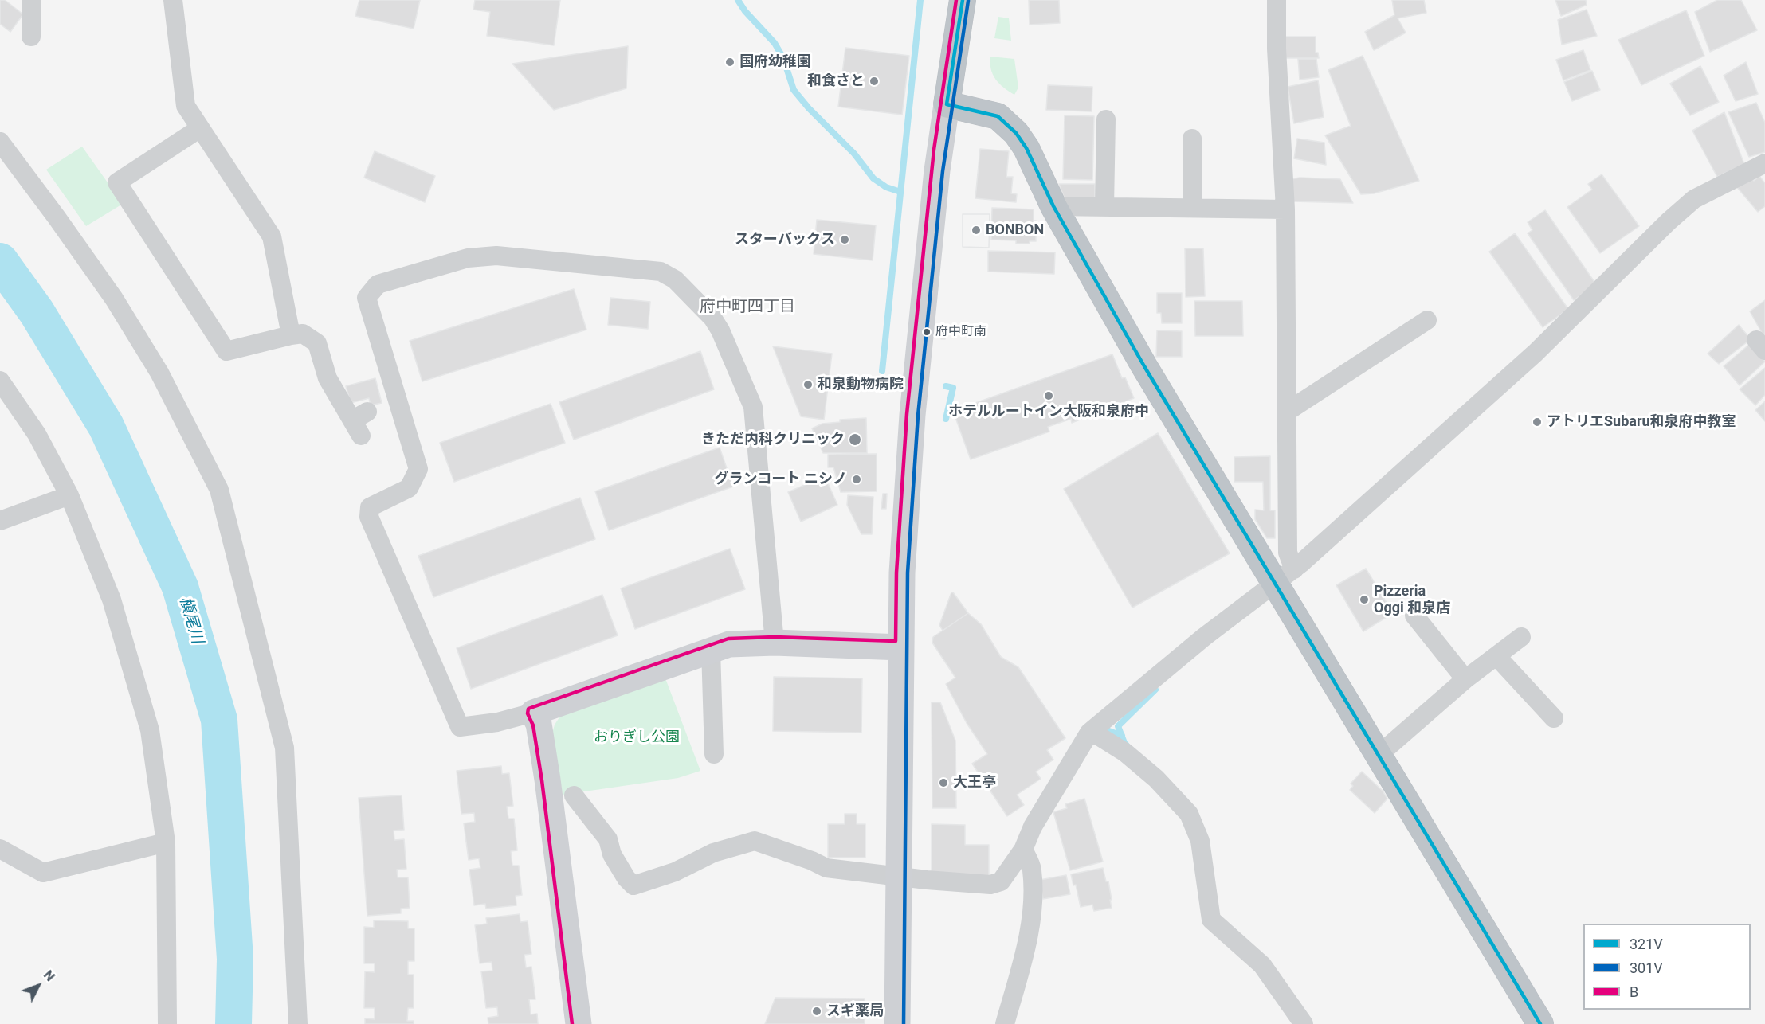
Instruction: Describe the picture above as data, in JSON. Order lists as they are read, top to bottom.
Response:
{
  "districts": ["府中町四丁目"],
  "water": ["槇尾川"],
  "parks": ["おりぎし公園"],
  "places": [
    "国府幼稚園",
    "和食さと",
    "BONBON",
    "スターバックス",
    "府中町南",
    "和泉動物病院",
    "ホテルルートイン大阪和泉府中",
    "アトリエSubaru和泉府中教室",
    "きただ内科クリニック",
    "グランコート ニシノ",
    "Pizzeria Oggi 和泉店",
    "大王亭",
    "スギ薬局"
  ],
  "lines": ["transit line 321V", "transit line B", "transit line 301V"],
  "legend": ["321V", "301V", "B"],
  "north": "top right"
}
